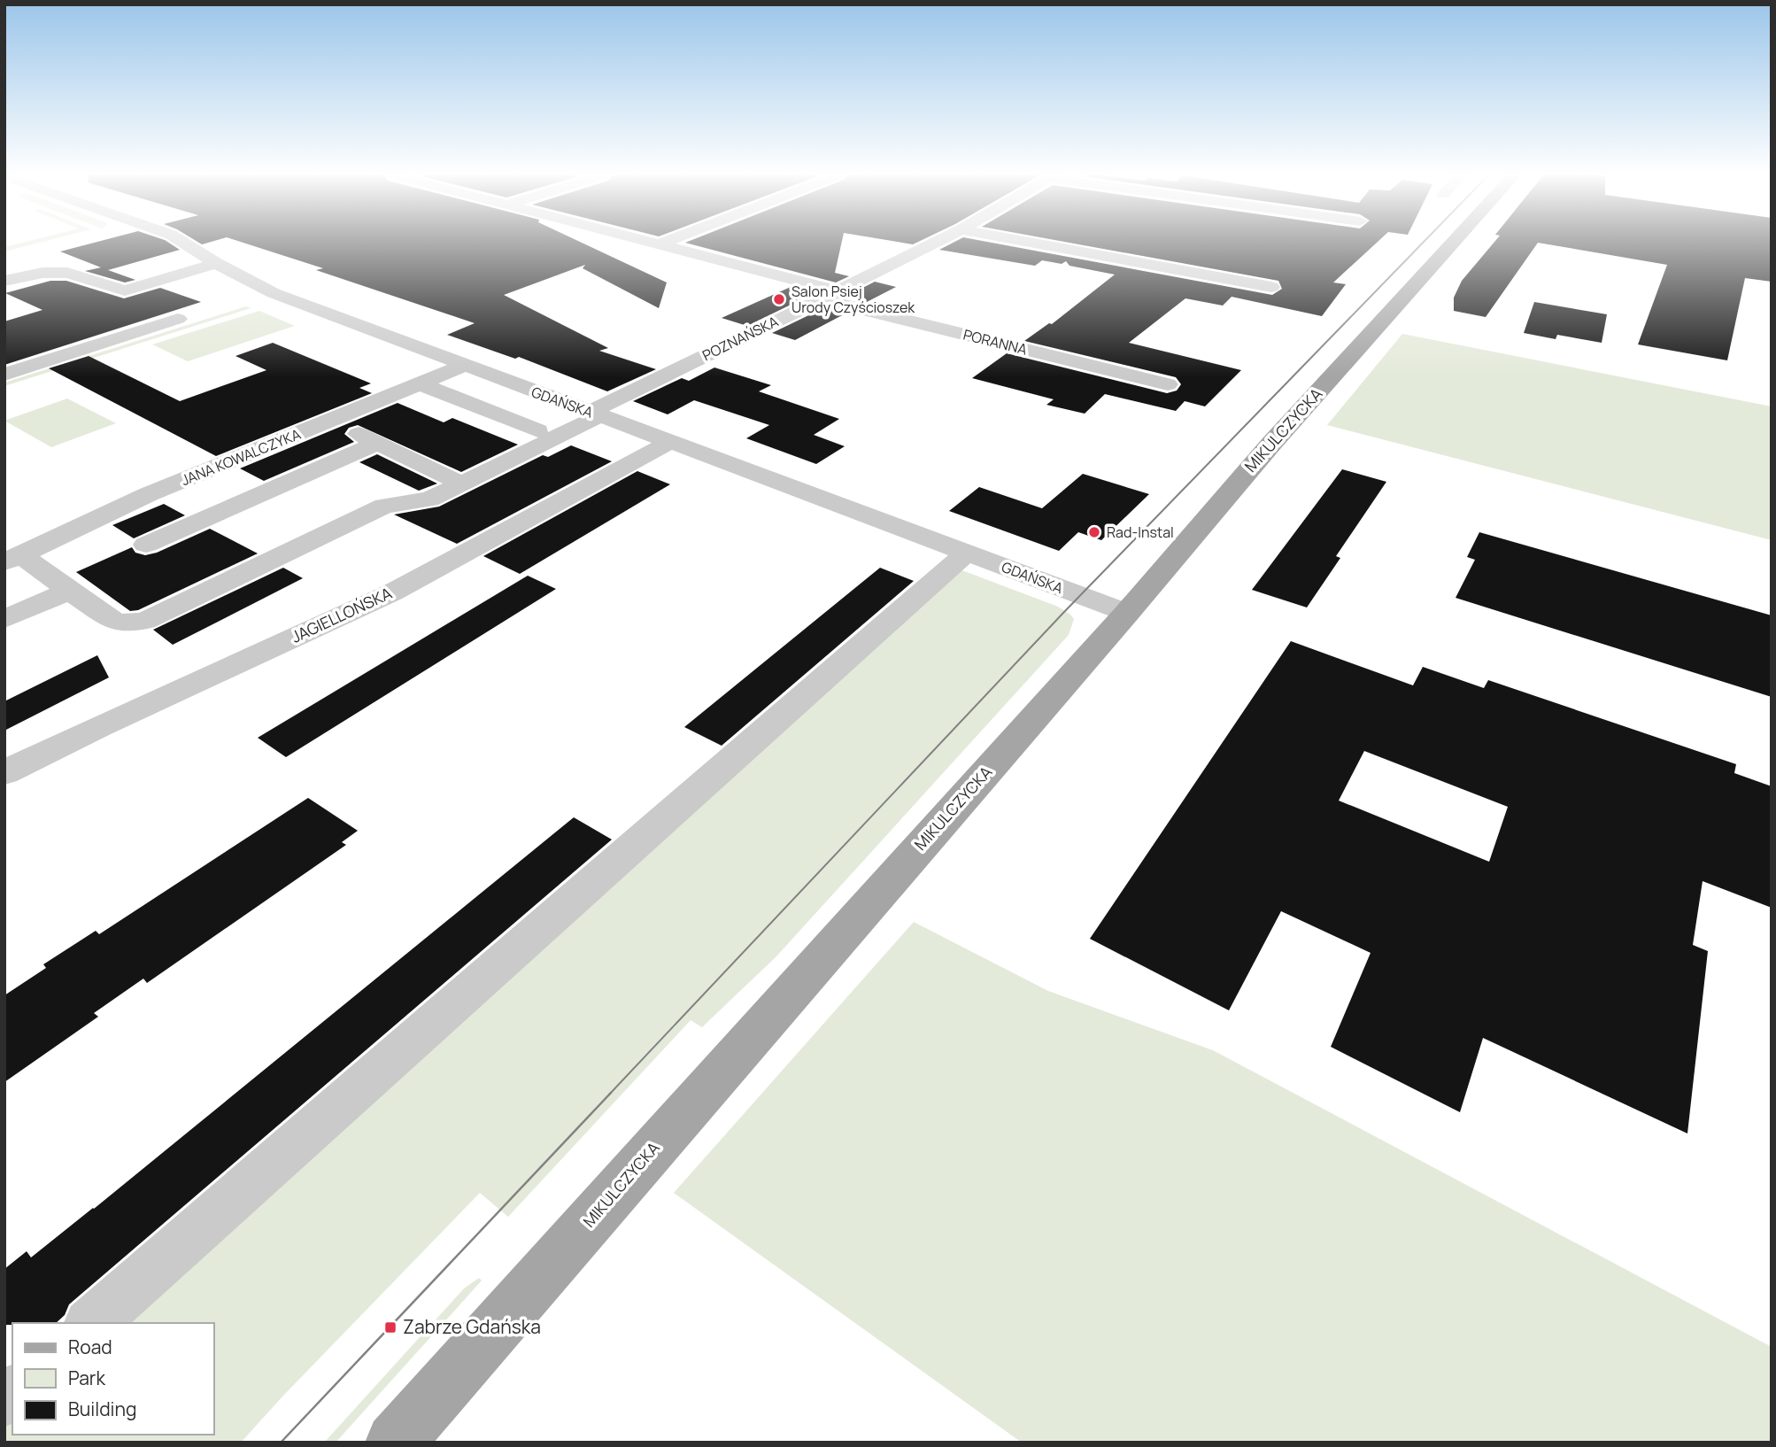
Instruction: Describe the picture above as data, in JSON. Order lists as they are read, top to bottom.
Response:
{
  "streets": {
    "main road": ["MIKULCZYCKA"],
    "street": [
      "POZNAŃSKA",
      "PORANNA",
      "GDAŃSKA",
      "JANA KOWALCZYKA",
      "JAGIELLOŃSKA"
    ]
  },
  "crossings": [
    ["POZNAŃSKA", "PORANNA"],
    ["POZNAŃSKA", "GDAŃSKA"],
    ["POZNAŃSKA", "JANA KOWALCZYKA"],
    ["GDAŃSKA", "MIKULCZYCKA"],
    ["GDAŃSKA", "JANA KOWALCZYKA"],
    ["GDAŃSKA", "JAGIELLOŃSKA"]
  ],
  "places": {
    "other": ["Salon Psiej Urody Czyścioszek", "Rad-Instal"],
    "transit": ["Zabrze Gdańska"]
  },
  "legend": ["Road", "Park", "Building"]
}
